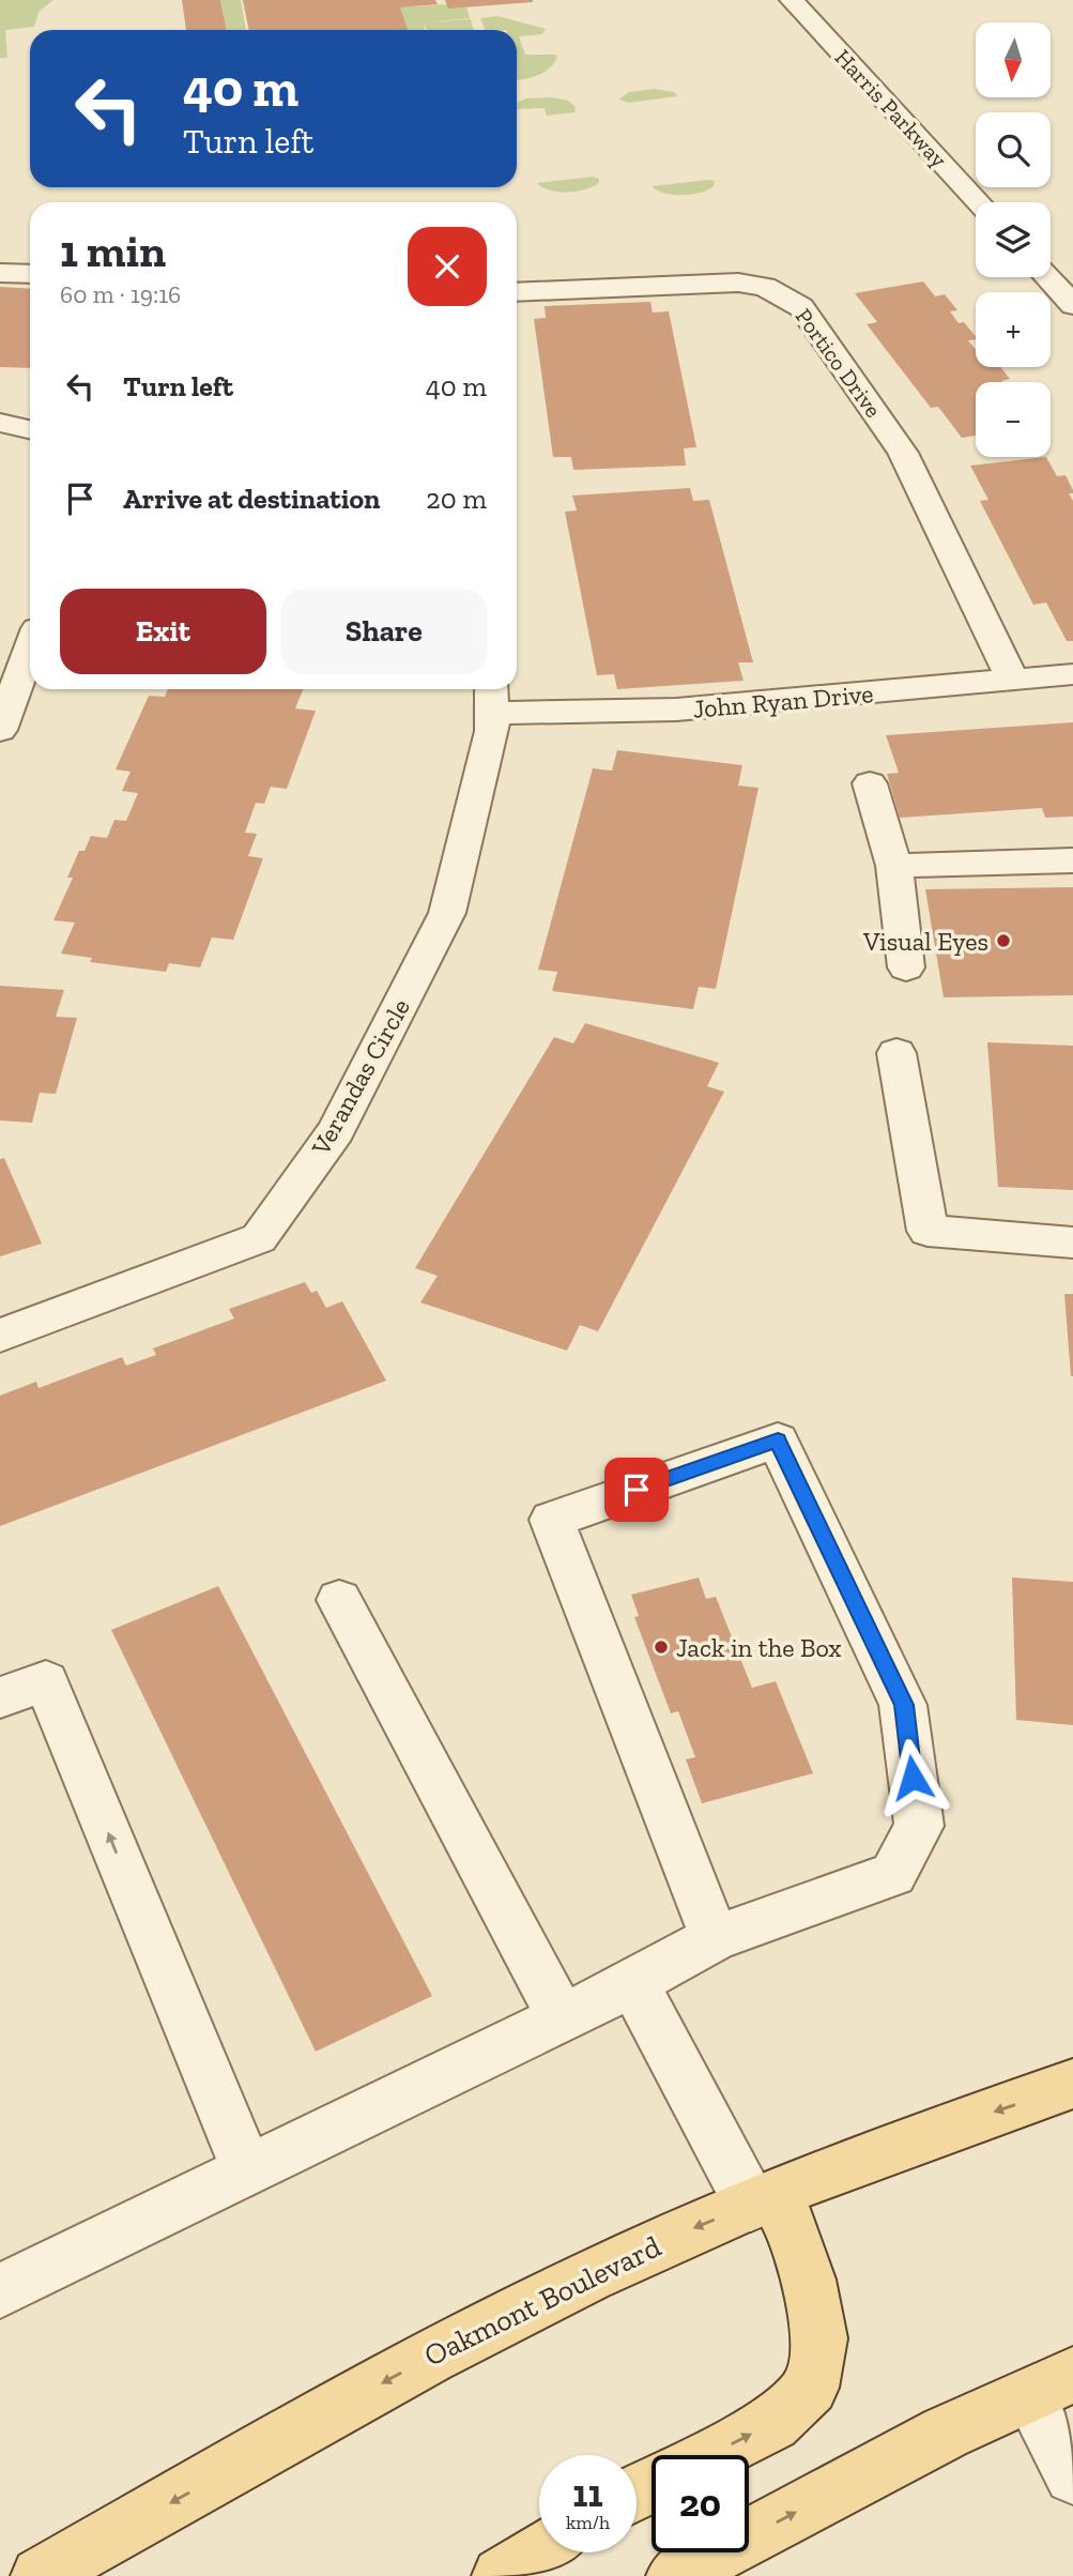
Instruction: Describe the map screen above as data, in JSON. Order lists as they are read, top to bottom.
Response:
{
  "streets": {
    "main road": ["Oakmont Boulevard"],
    "street": [
      "Harris Parkway",
      "Portico Drive",
      "John Ryan Drive",
      "Verandas Circle"
    ]
  },
  "crossings": [
    ["Portico Drive", "John Ryan Drive"],
    ["John Ryan Drive", "Verandas Circle"]
  ],
  "places": ["Visual Eyes", "Jack in the Box"],
  "north": "bottom",
  "page": {
    "map_buttons": ["+", "−"],
    "turn": ["40 m", "Turn left"],
    "heading": ["1 min", "60 m · 19:16"],
    "list": [
      {
        "name": "Turn left",
        "value": "40 m"
      },
      {
        "name": "Arrive at destination",
        "value": "20 m"
      }
    ],
    "buttons": ["Exit", "Share"],
    "speed": "11 km/h",
    "limit": "20"
  }
}
